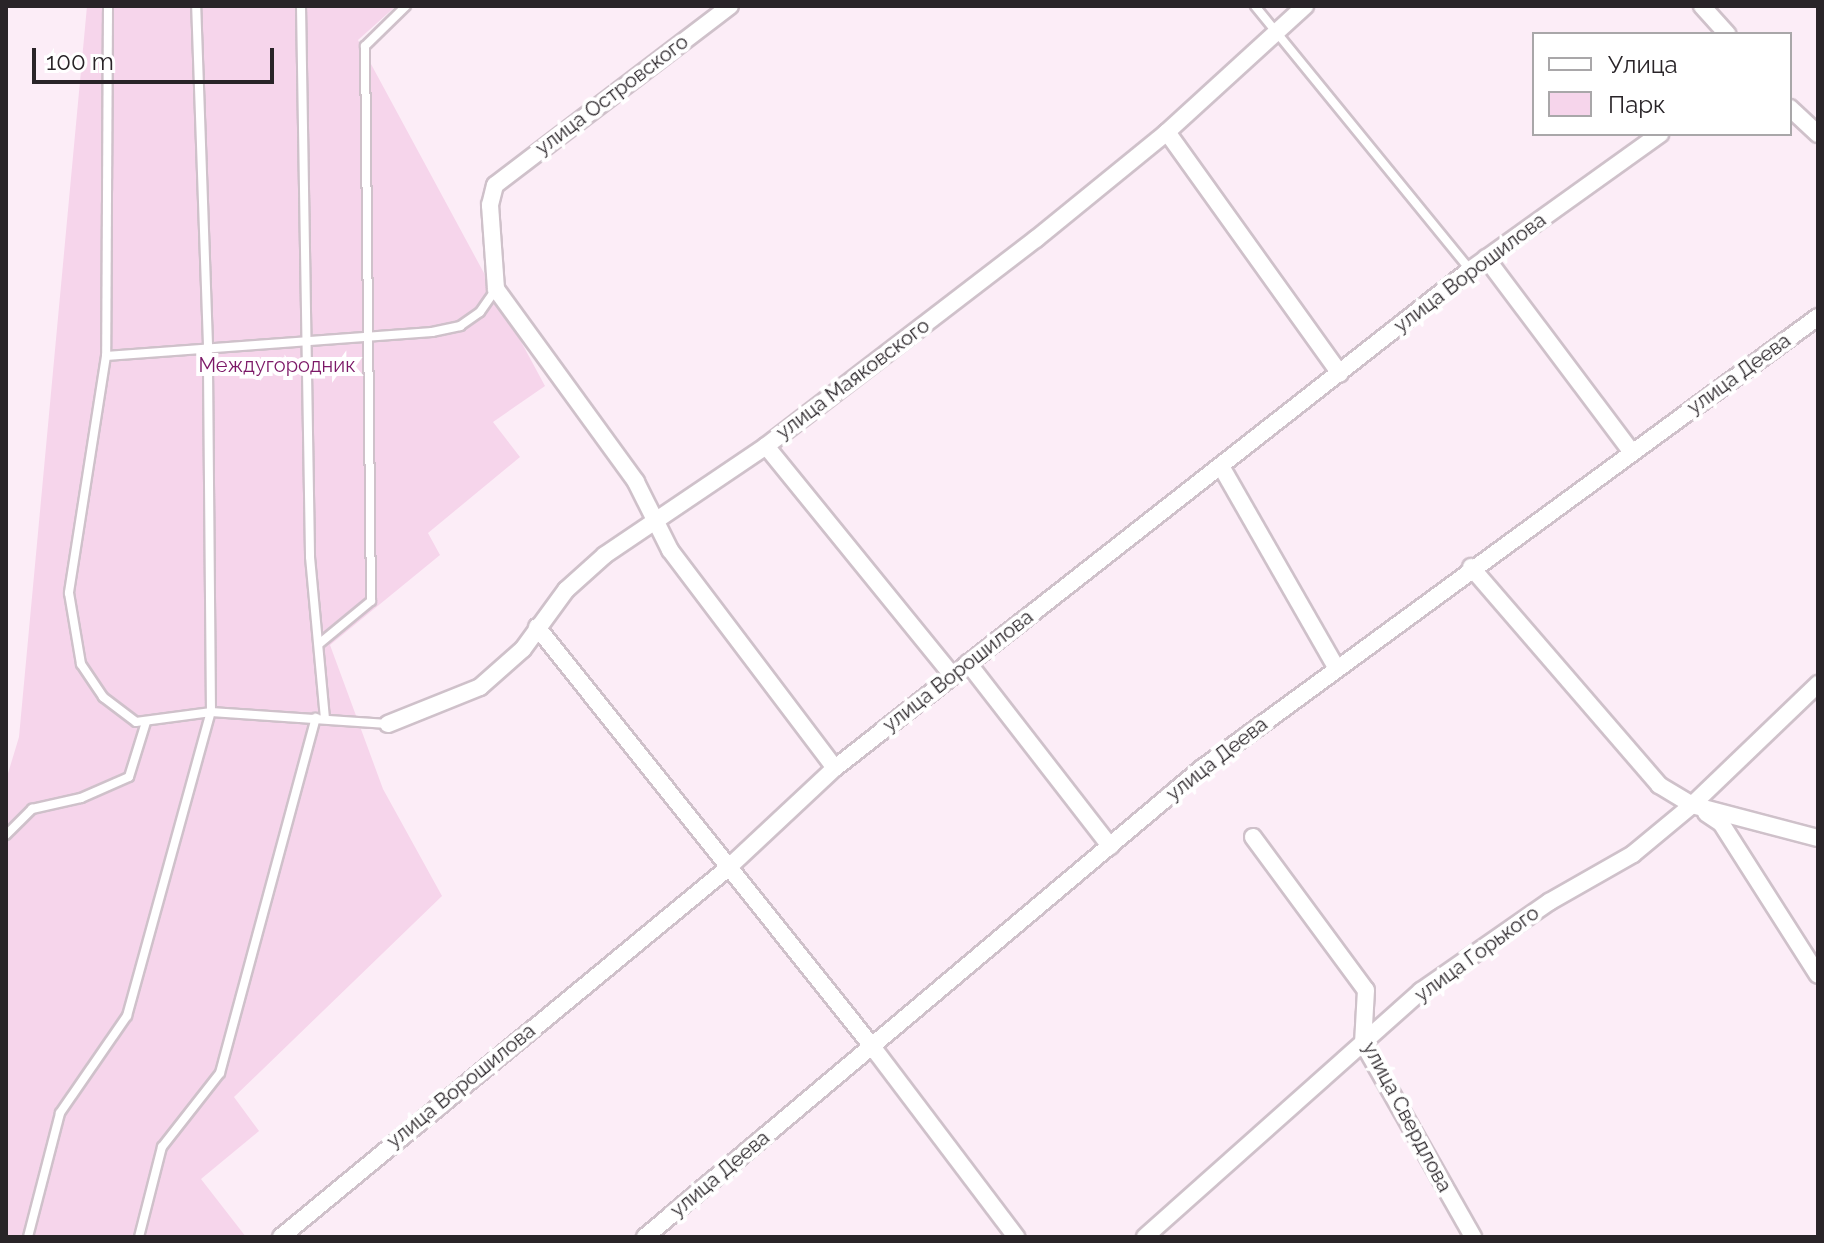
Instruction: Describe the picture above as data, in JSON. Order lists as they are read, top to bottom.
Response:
{
  "streets": {
    "street": [
      "улица Островского",
      "улица Ворошилова",
      "улица Деева",
      "улица Маяковского",
      "улица Горького",
      "улица Свердлова"
    ]
  },
  "crossings": [
    ["улица Горького", "улица Свердлова"]
  ],
  "parks": ["Междугородник"],
  "legend": ["Улица", "Парк"],
  "scale_bar": "100 m"
}
